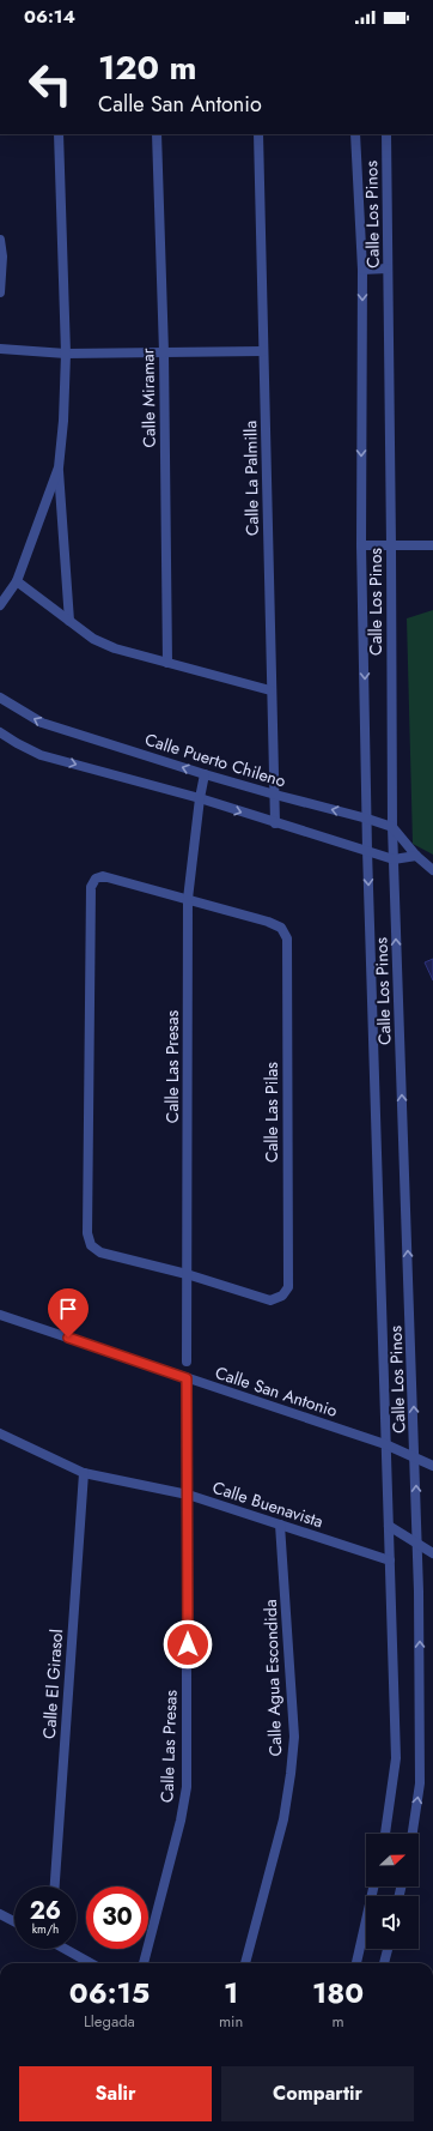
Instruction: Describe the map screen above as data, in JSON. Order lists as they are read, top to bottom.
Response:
{
  "streets": {
    "street": [
      "Calle Los Pinos",
      "Calle Miramar",
      "Calle La Palmilla",
      "Calle Puerto Chileno",
      "Calle Las Presas",
      "Calle Las Pilas",
      "Calle San Antonio",
      "Calle Buenavista",
      "Calle Agua Escondida",
      "Calle El Girasol"
    ]
  },
  "crossings": [
    ["Calle Los Pinos", "Calle Puerto Chileno"],
    ["Calle Los Pinos", "Calle San Antonio"],
    ["Calle Los Pinos", "Calle Buenavista"],
    ["Calle La Palmilla", "Calle Puerto Chileno"],
    ["Calle Puerto Chileno", "Calle Las Presas"],
    ["Calle Las Presas", "Calle Las Pilas"],
    ["Calle Las Presas", "Calle San Antonio"],
    ["Calle Las Presas", "Calle Buenavista"],
    ["Calle Buenavista", "Calle Agua Escondida"],
    ["Calle Buenavista", "Calle El Girasol"]
  ],
  "north": "right",
  "page": {
    "status": "06:14",
    "turn": ["120 m", "Calle San Antonio"],
    "speed": "26 km/h",
    "limit": "30",
    "eta": [
      "06:15",
      "Llegada",
      "1",
      "min",
      "180",
      "m"
    ],
    "buttons": ["Salir", "Compartir"]
  }
}
